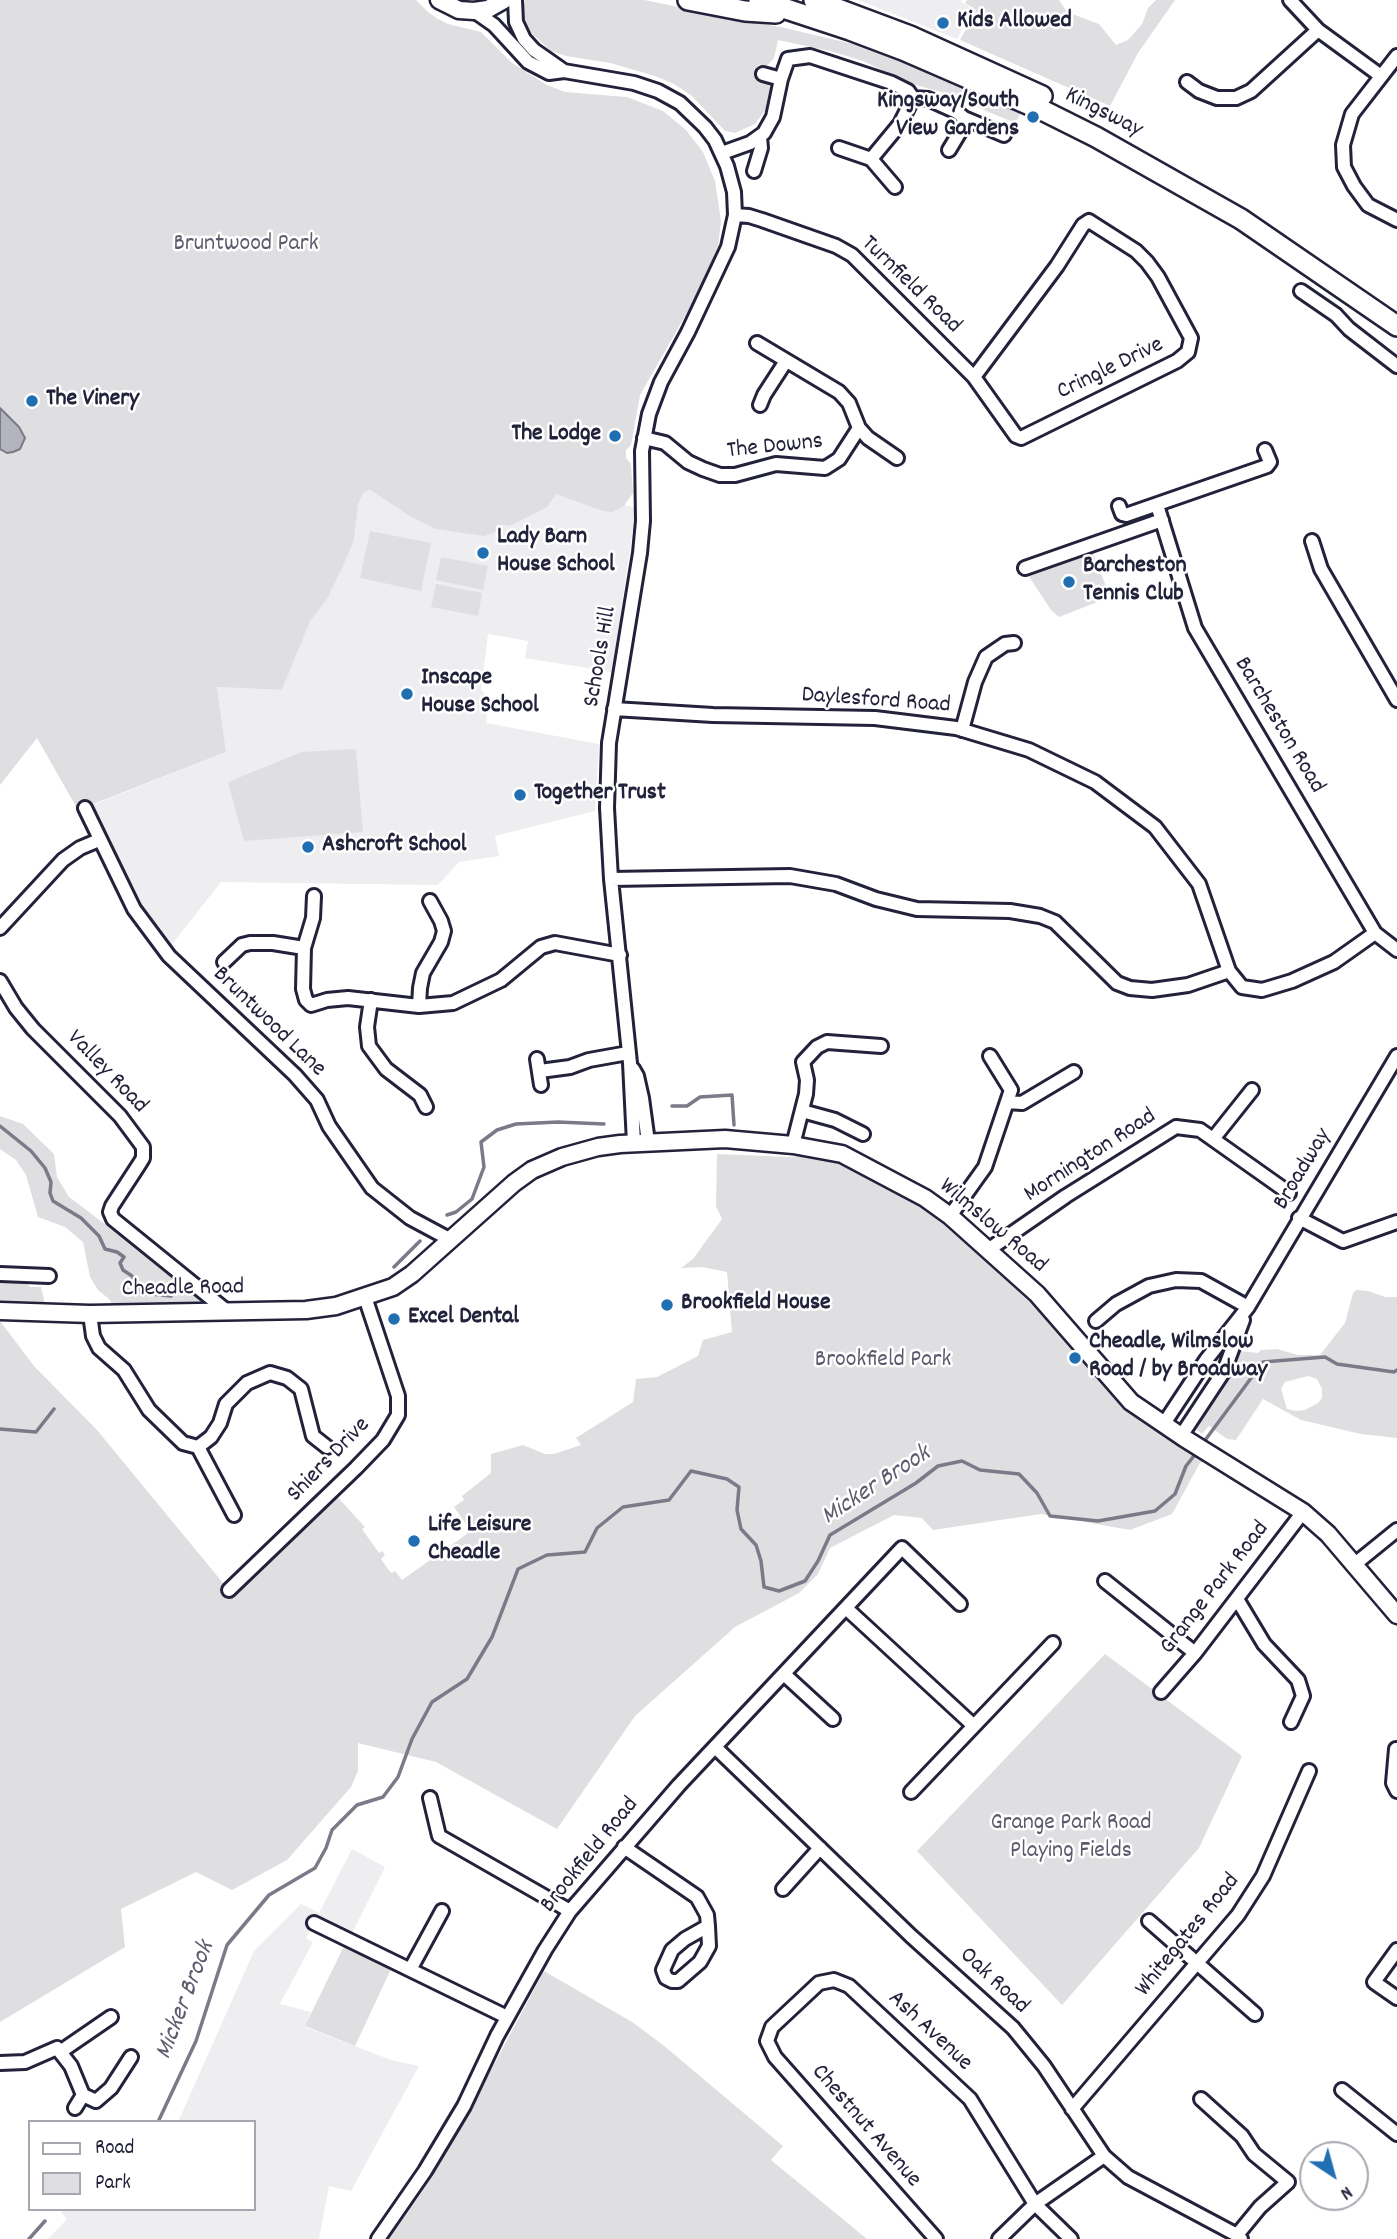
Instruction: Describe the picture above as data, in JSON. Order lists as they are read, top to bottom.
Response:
{
  "streets": {
    "highway": ["Kingsway"],
    "main road": ["Wilmslow Road", "Cheadle Road"],
    "street": [
      "Turnfield Road",
      "Cringle Drive",
      "The Downs",
      "Schools Hill",
      "Daylesford Road",
      "Barcheston Road",
      "Bruntwood Lane",
      "Valley Road",
      "Mornington Road",
      "Broadway",
      "Shiers Drive",
      "Grange Park Road",
      "Brookfield Road",
      "Whitegates Road",
      "Oak Road",
      "Ash Avenue",
      "Chestnut Avenue"
    ]
  },
  "crossings": [
    ["Turnfield Road", "Cringle Drive"],
    ["Turnfield Road", "Schools Hill"],
    ["The Downs", "Schools Hill"],
    ["Schools Hill", "Daylesford Road"],
    ["Schools Hill", "Wilmslow Road"],
    ["Bruntwood Lane", "Wilmslow Road"],
    ["Valley Road", "Cheadle Road"],
    ["Mornington Road", "Wilmslow Road"],
    ["Broadway", "Wilmslow Road"],
    ["Wilmslow Road", "Cheadle Road"],
    ["Wilmslow Road", "Shiers Drive"],
    ["Wilmslow Road", "Grange Park Road"],
    ["Cheadle Road", "Shiers Drive"],
    ["Brookfield Road", "Oak Road"],
    ["Whitegates Road", "Oak Road"],
    ["Ash Avenue", "Chestnut Avenue"]
  ],
  "water": ["Micker Brook"],
  "parks": ["Bruntwood Park", "Brookfield Park", "Grange Park Road Playing Fields"],
  "places": [
    "Kids Allowed",
    "Kingsway/South View Gardens",
    "The Vinery",
    "The Lodge",
    "Lady Barn House School",
    "Barcheston Tennis Club",
    "Inscape House School",
    "Together Trust",
    "Ashcroft School",
    "Brookfield House",
    "Excel Dental",
    "Cheadle, Wilmslow Road / by Broadway",
    "Life Leisure Cheadle"
  ],
  "legend": ["Road", "Park"],
  "north": "bottom right"
}
